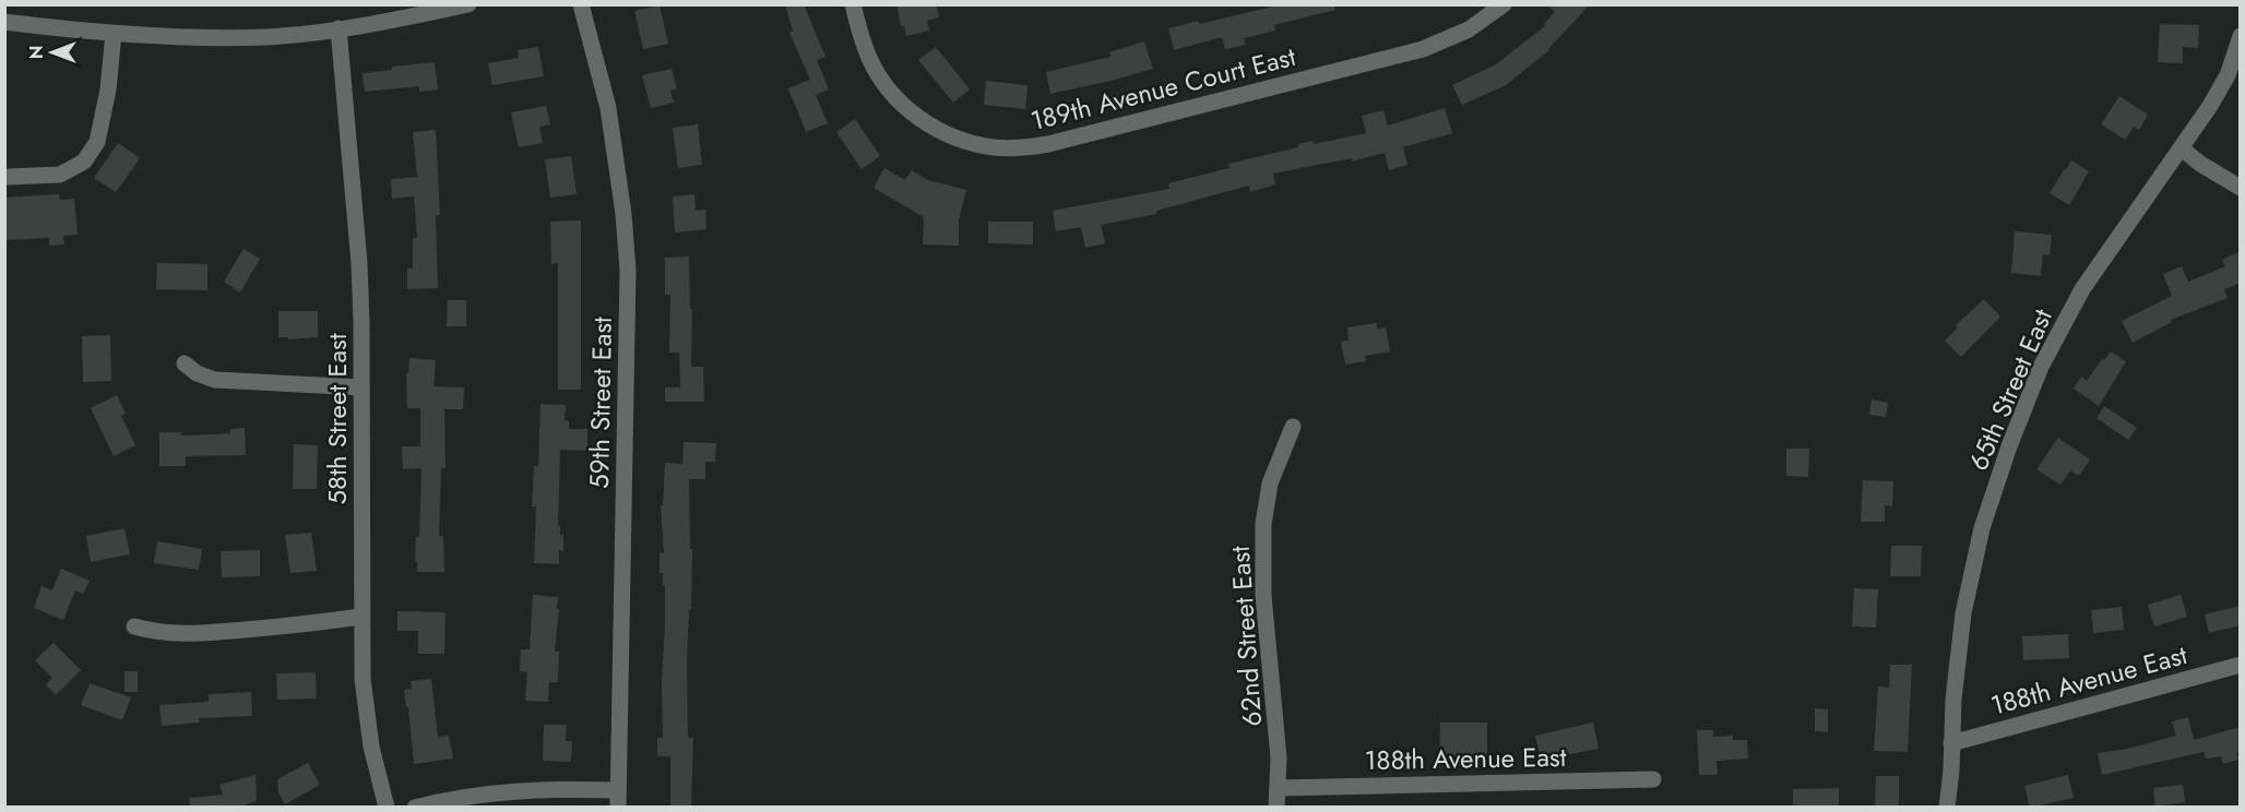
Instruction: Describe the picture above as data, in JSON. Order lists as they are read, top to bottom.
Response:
{
  "streets": {
    "street": [
      "189th Avenue Court East",
      "65th Street East",
      "59th Street East",
      "58th Street East",
      "62nd Street East",
      "188th Avenue East"
    ]
  },
  "crossings": [
    ["65th Street East", "188th Avenue East"],
    ["62nd Street East", "188th Avenue East"]
  ],
  "north": "left"
}
